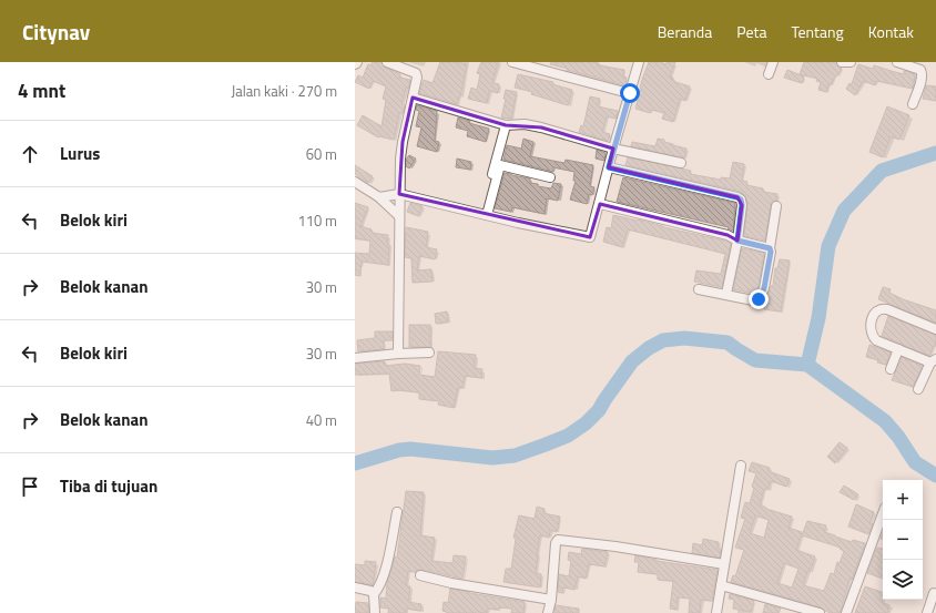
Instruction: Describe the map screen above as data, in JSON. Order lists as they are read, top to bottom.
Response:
{
  "page": {
    "header": "Citynav",
    "nav": [
      "Beranda",
      "Peta",
      "Tentang",
      "Kontak"
    ],
    "heading": ["4 mnt", "Jalan kaki · 270 m"],
    "list": [
      ["Lurus", "60 m"],
      ["Belok kiri", "110 m"],
      ["Belok kanan", "30 m"],
      ["Belok kiri", "30 m"],
      ["Belok kanan", "40 m"],
      "Tiba di tujuan"
    ],
    "map_buttons": ["+", "−"]
  }
}
